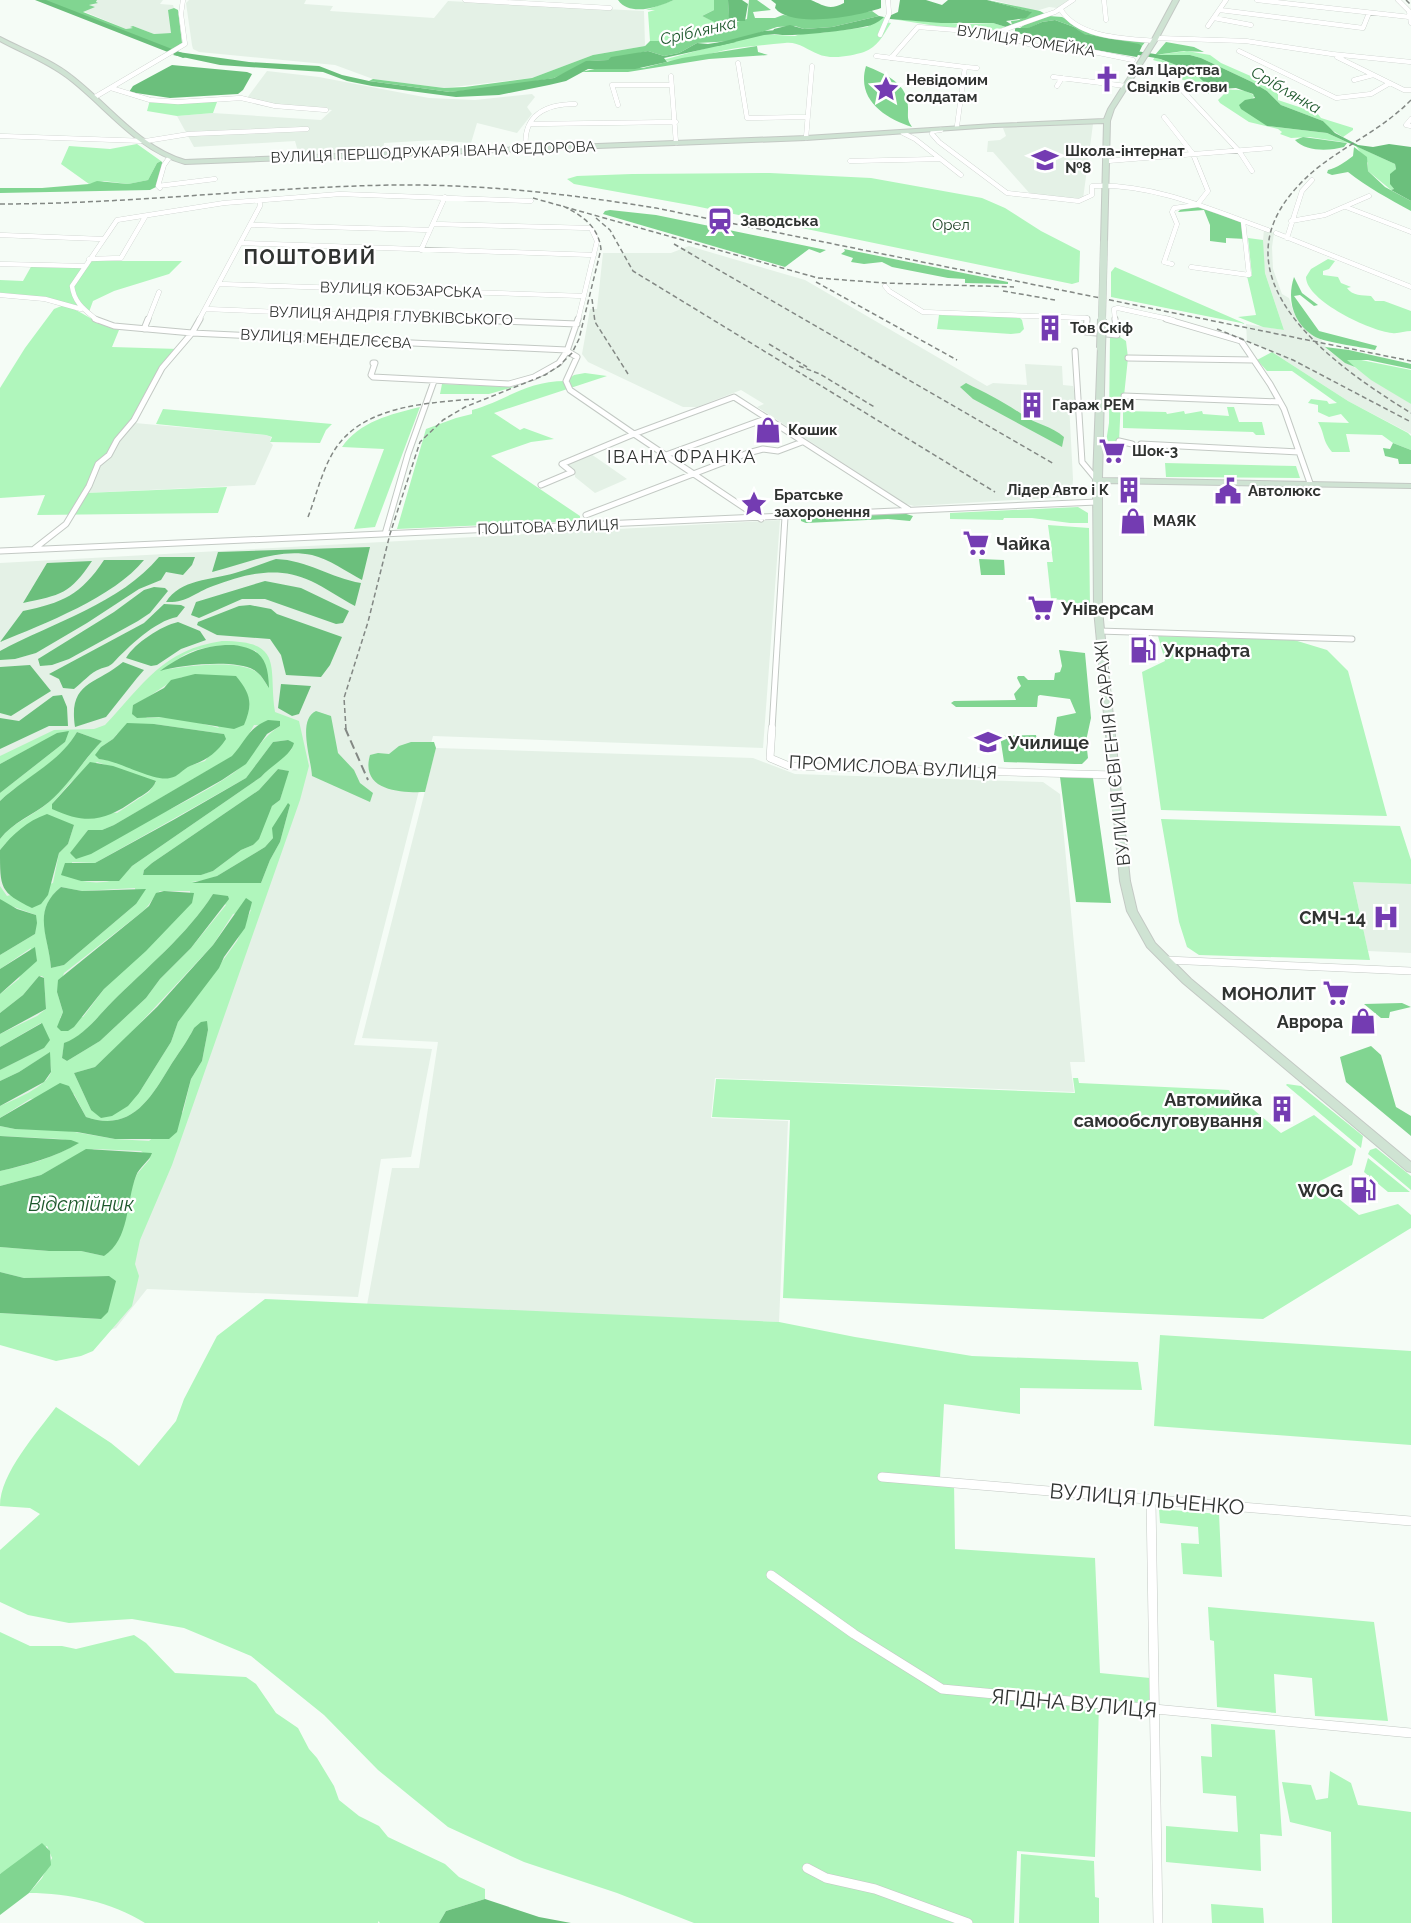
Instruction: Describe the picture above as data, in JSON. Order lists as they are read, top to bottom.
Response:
{
  "streets": {
    "main road": ["ВУЛИЦЯ ПЕРШОДРУКАРЯ ІВАНА ФЕДОРОВА", "ВУЛИЦЯ ЄВГЕНІЯ САРАЖІ"],
    "street": [
      "ВУЛИЦЯ РОМЕЙКА",
      "ВУЛИЦЯ КОБЗАРСЬКА",
      "ВУЛИЦЯ АНДРІЯ ГЛУВКІВСЬКОГО",
      "ВУЛИЦЯ МЕНДЕЛЄЄВА",
      "ПОШТОВА ВУЛИЦЯ",
      "ПРОМИСЛОВА ВУЛИЦЯ",
      "ВУЛИЦЯ ІЛЬЧЕНКО",
      "ЯГІДНА ВУЛИЦЯ"
    ]
  },
  "crossings": [
    ["ВУЛИЦЯ РОМЕЙКА", "ВУЛИЦЯ ПЕРШОДРУКАРЯ ІВАНА ФЕДОРОВА"],
    ["ПОШТОВА ВУЛИЦЯ", "ВУЛИЦЯ ЄВГЕНІЯ САРАЖІ"],
    ["ПОШТОВА ВУЛИЦЯ", "ПРОМИСЛОВА ВУЛИЦЯ"],
    ["ВУЛИЦЯ ЄВГЕНІЯ САРАЖІ", "ПРОМИСЛОВА ВУЛИЦЯ"]
  ],
  "districts": ["ПОШТОВИЙ", "ІВАНА ФРАНКА"],
  "water": ["Сріблянка", "Відстійник"],
  "parks": ["Орел"],
  "places": {
    "church": ["Зал Царства Свідків Єгови"],
    "place": ["Невідомим солдатам", "Братське захоронення"],
    "school or university": ["Школа-інтернат №8", "Училище"],
    "station": ["Заводська"],
    "building": [
      "Тов Скіф",
      "Гараж РЕМ",
      "Лідер Авто і К",
      "Автомийка самообслуговування"
    ],
    "shop": ["Кошик", "МАЯК", "Аврора"],
    "supermarket": [
      "Шок-3",
      "Чайка",
      "Універсам",
      "МОНОЛИТ"
    ],
    "public building": ["Автолюкс"],
    "fuel station": ["Укрнафта", "WOG"],
    "hospital": ["СМЧ-14"]
  }
}
